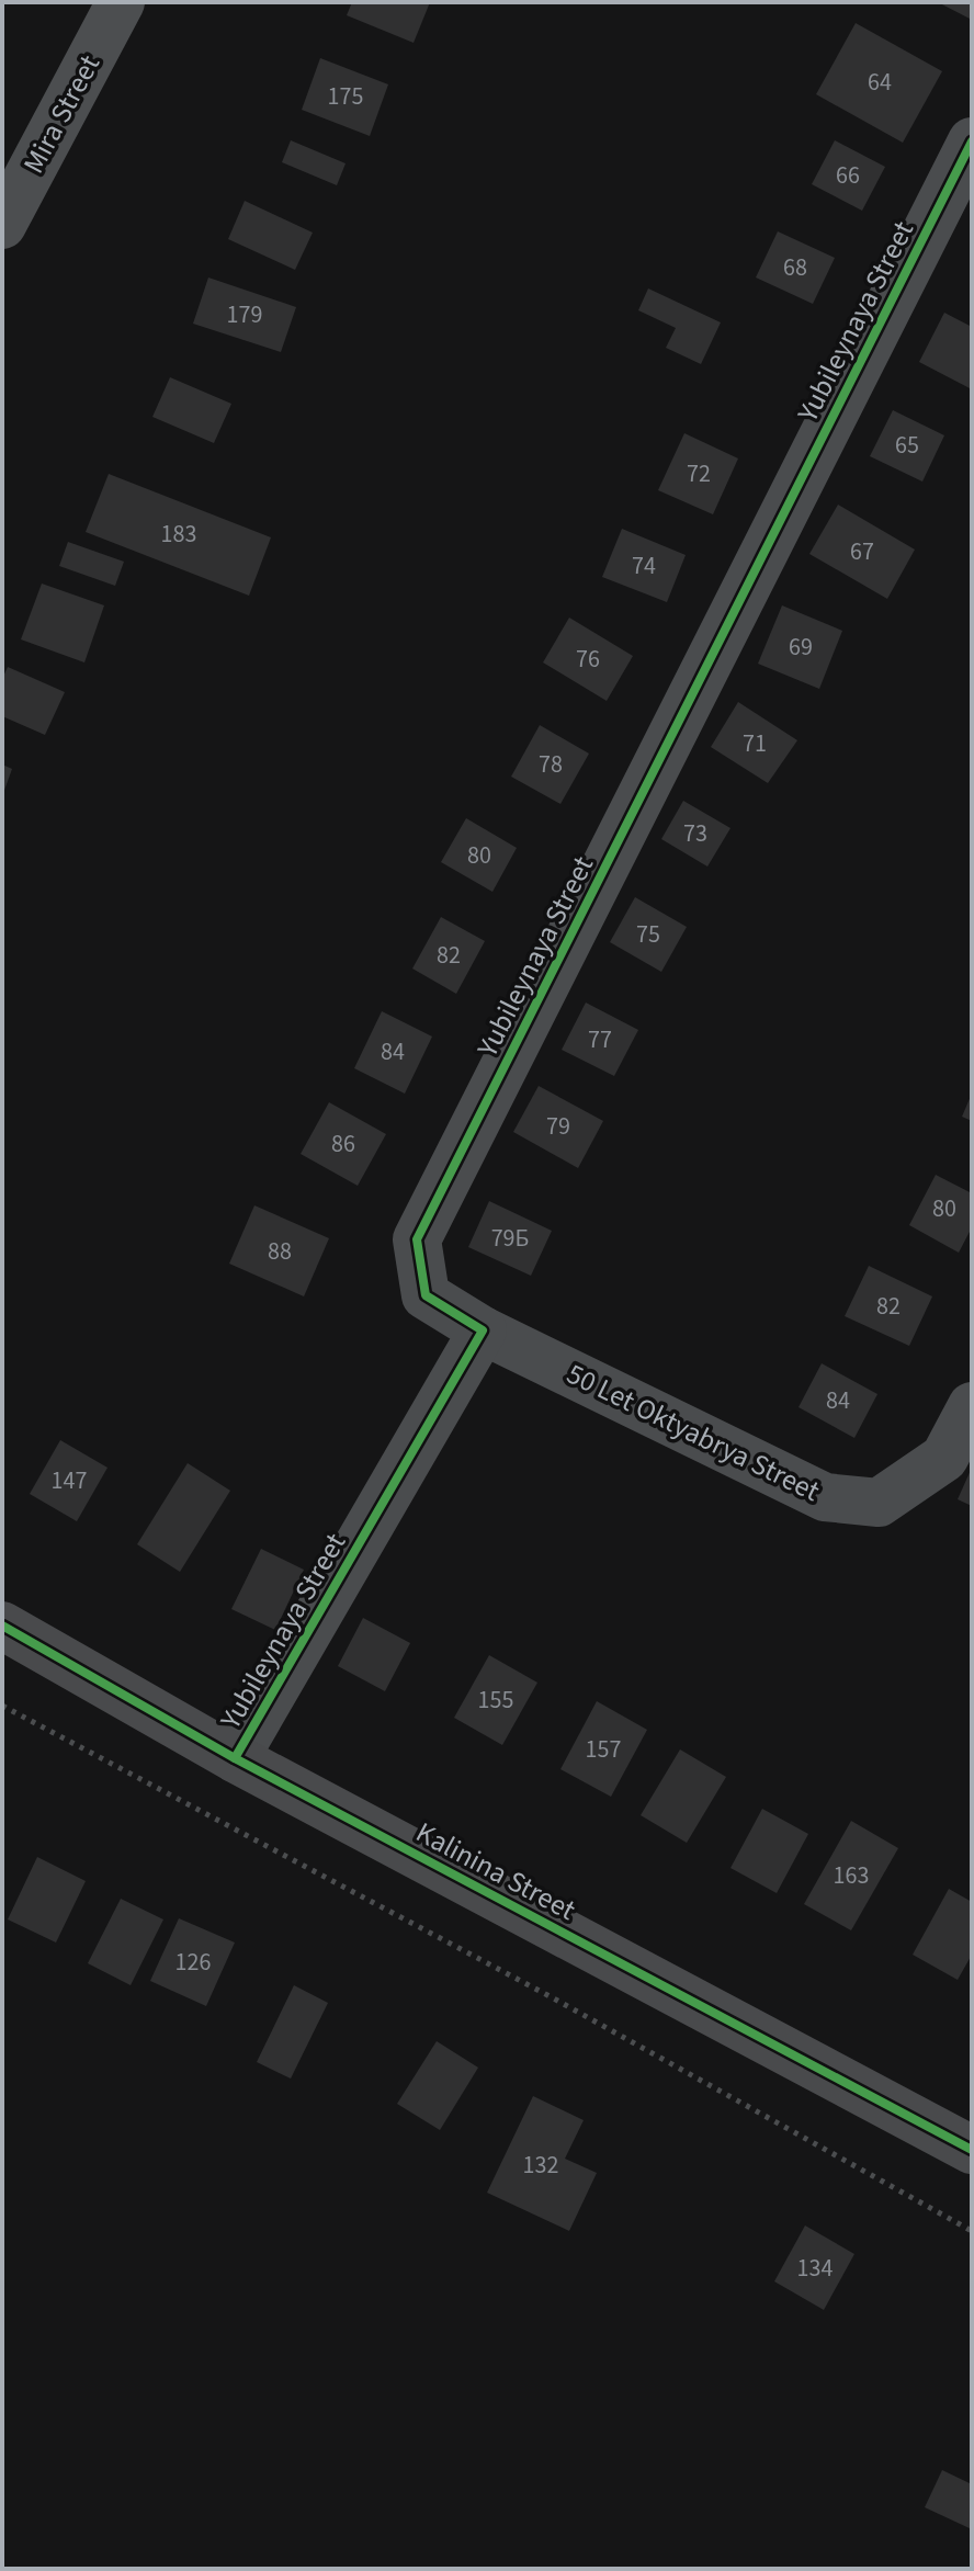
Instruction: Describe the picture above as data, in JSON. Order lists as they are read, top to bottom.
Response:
{
  "streets": {
    "main road": ["Mira Street"],
    "street": ["Yubileynaya Street", "50 Let Oktyabrya Street", "Kalinina Street"]
  },
  "crossings": [
    ["Yubileynaya Street", "50 Let Oktyabrya Street"],
    ["Yubileynaya Street", "Kalinina Street"]
  ],
  "house_numbers": [
    "64",
    "175",
    "66",
    "68",
    "179",
    "65",
    "72",
    "183",
    "67",
    "74",
    "69",
    "76",
    "71",
    "78",
    "73",
    "80",
    "75",
    "82",
    "77",
    "84",
    "79",
    "86",
    "80",
    "79Б",
    "88",
    "82",
    "84",
    "147",
    "155",
    "157",
    "163",
    "126",
    "132",
    "134"
  ]
}
